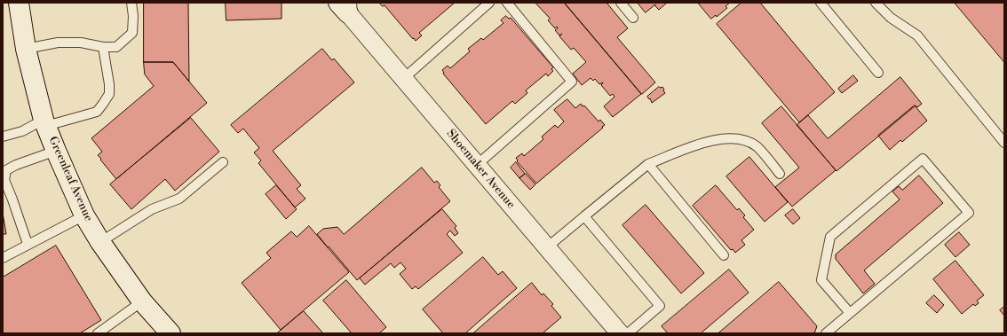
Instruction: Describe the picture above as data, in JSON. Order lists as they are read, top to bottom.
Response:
{
  "streets": {
    "main road": ["Greenleaf Avenue"],
    "street": ["Shoemaker Avenue"]
  }
}
